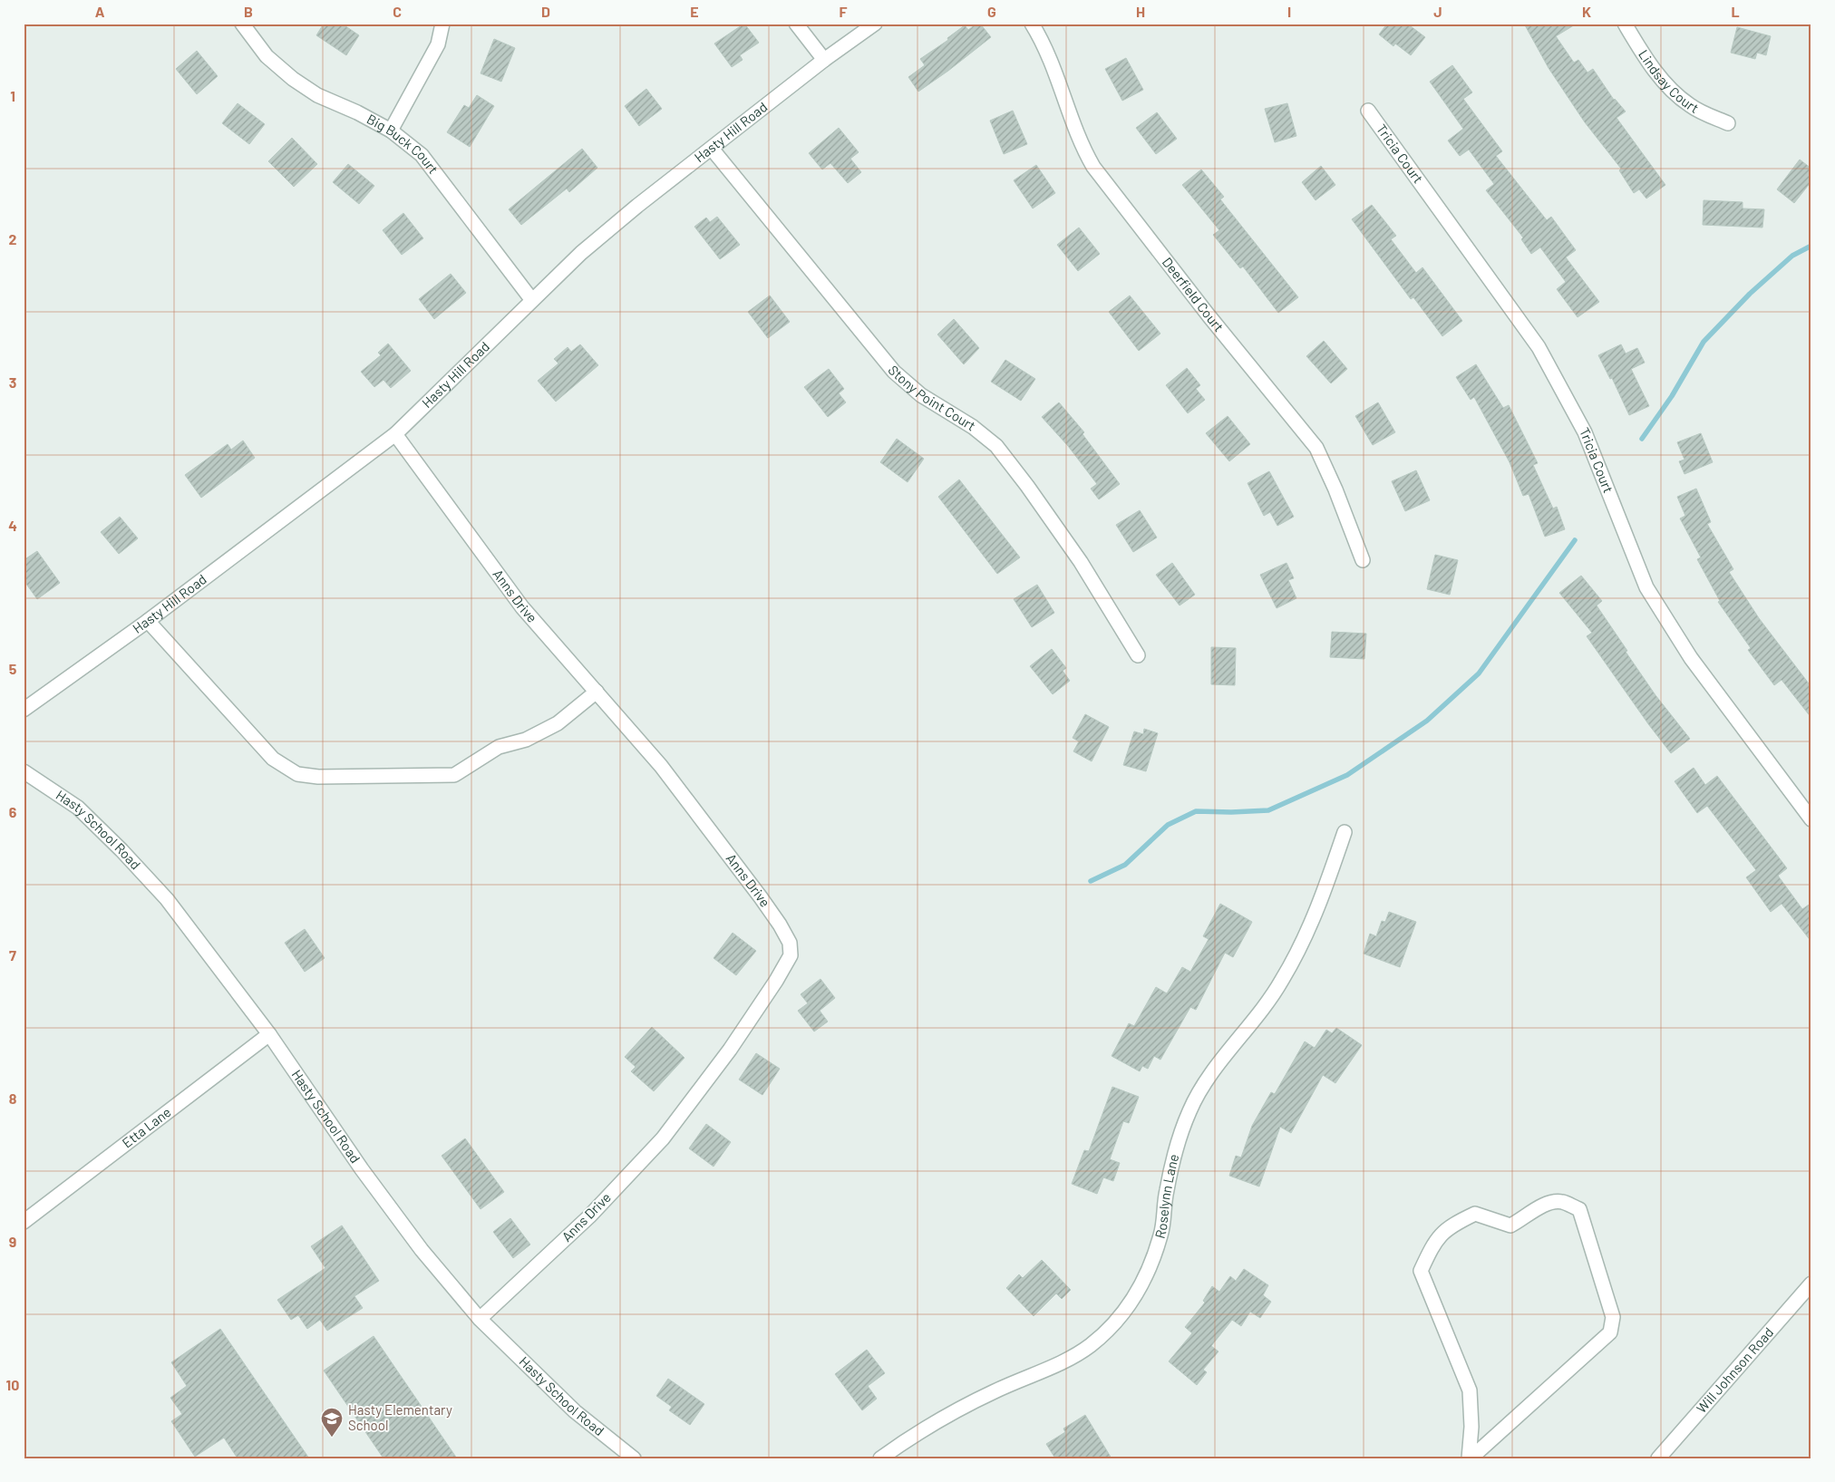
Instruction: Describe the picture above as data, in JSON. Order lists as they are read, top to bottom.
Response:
{
  "streets": {
    "street": [
      "Lindsay Court",
      "Hasty Hill Road",
      "Big Buck Court",
      "Tricia Court",
      "Deerfield Court",
      "Stony Point Court",
      "Anns Drive",
      "Hasty School Road",
      "Etta Lane",
      "Roselynn Lane",
      "Will Johnson Road"
    ]
  },
  "crossings": [
    ["Hasty Hill Road", "Big Buck Court"],
    ["Hasty Hill Road", "Stony Point Court"],
    ["Hasty Hill Road", "Anns Drive"],
    ["Anns Drive", "Hasty School Road"],
    ["Hasty School Road", "Etta Lane"]
  ],
  "places": {
    "school or university": ["Hasty Elementary School"]
  },
  "grid": {
    "columns": [
      "A",
      "B",
      "C",
      "D",
      "E",
      "F",
      "G",
      "H",
      "I",
      "J",
      "K",
      "L"
    ],
    "rows": [
      "1",
      "2",
      "3",
      "4",
      "5",
      "6",
      "7",
      "8",
      "9",
      "10"
    ]
  }
}
